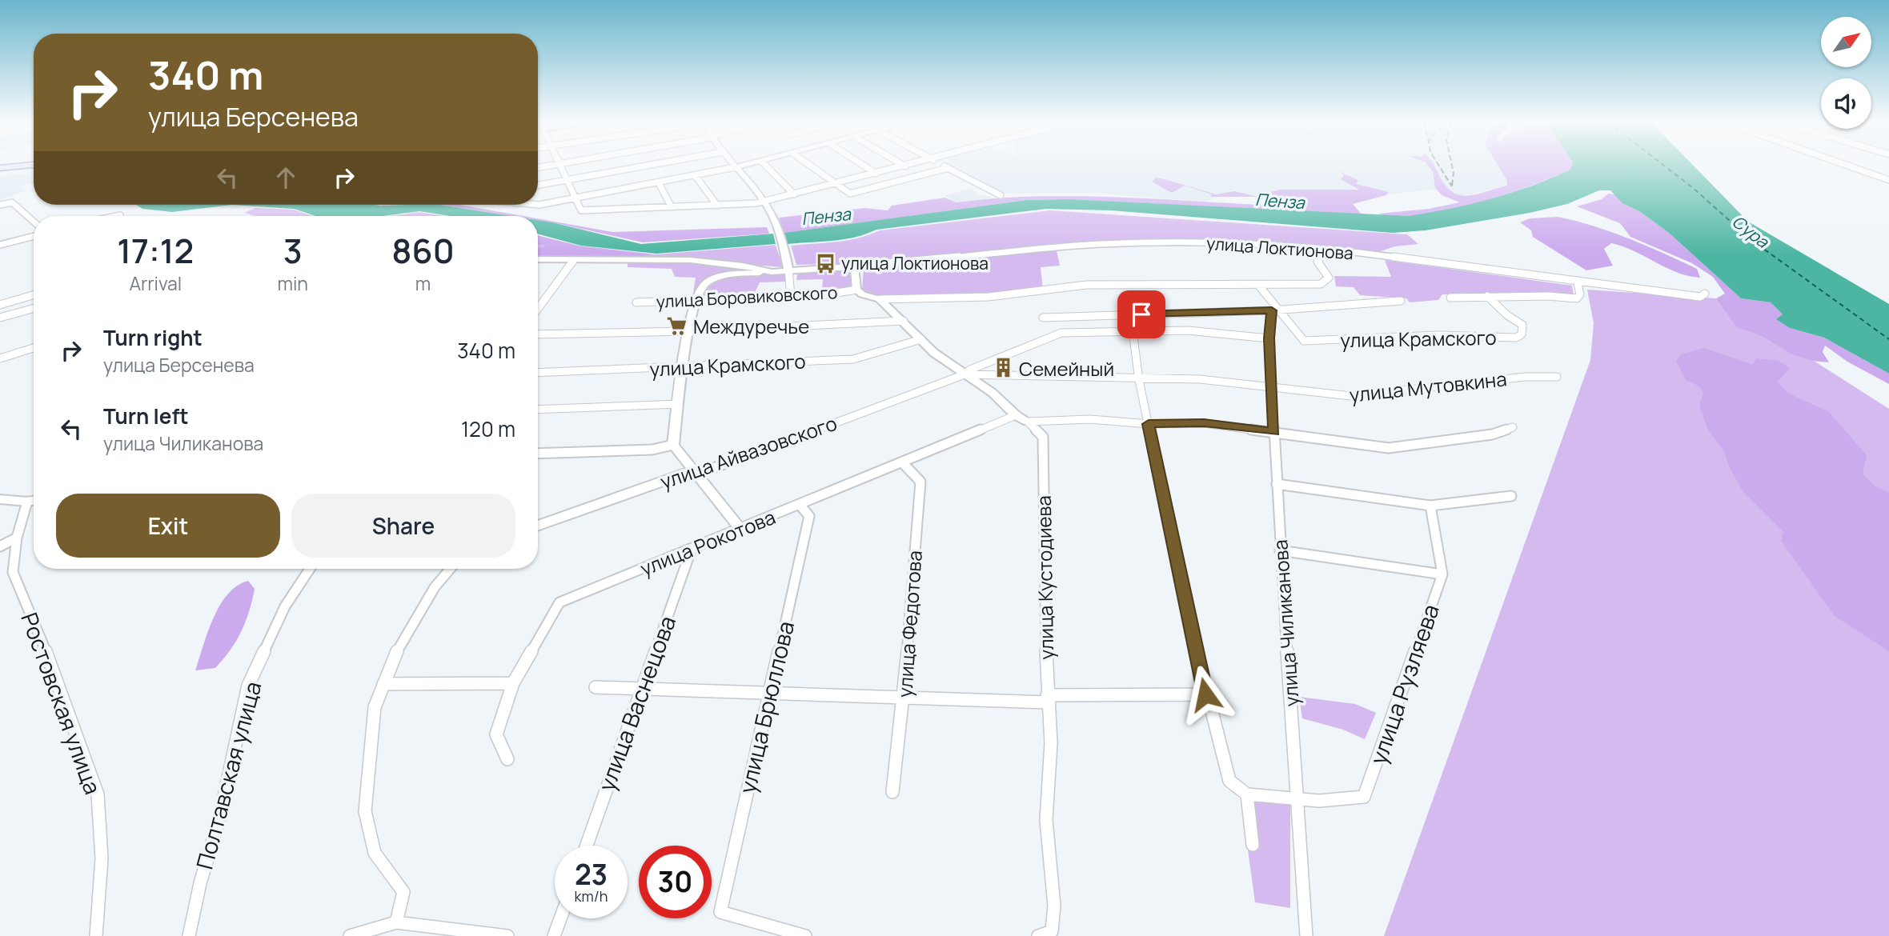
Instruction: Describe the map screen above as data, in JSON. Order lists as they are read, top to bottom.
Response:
{
  "streets": {
    "street": [
      "улица Локтионова",
      "улица Боровиковского",
      "улица Крамского",
      "улица Мутовкина",
      "улица Айвазовского",
      "улица Рокотова",
      "улица Кустодиева",
      "улица Чиликанова",
      "улица Федотова",
      "улица Рузляева",
      "Ростовская улица",
      "улица Васнецова",
      "улица Брюллова",
      "Полтавская улица"
    ]
  },
  "crossings": [
    ["улица Боровиковского", "улица Кустодиева"],
    ["улица Крамского", "улица Кустодиева"],
    ["улица Крамского", "улица Чиликанова"],
    ["улица Мутовкина", "улица Айвазовского"],
    ["улица Мутовкина", "улица Кустодиева"],
    ["улица Мутовкина", "улица Чиликанова"],
    ["улица Айвазовского", "улица Кустодиева"],
    ["улица Айвазовского", "улица Чиликанова"],
    ["улица Рокотова", "улица Кустодиева"],
    ["улица Рокотова", "улица Федотова"],
    ["улица Рокотова", "улица Васнецова"],
    ["улица Рокотова", "улица Брюллова"],
    ["улица Чиликанова", "улица Рузляева"]
  ],
  "water": ["Пенза", "Сура"],
  "places": {
    "bus stop": ["улица Локтионова"],
    "supermarket": ["Междуречье"],
    "building": ["Семейный"]
  },
  "north": "top right",
  "page": {
    "turn": ["340 m", "улица Берсенева"],
    "eta": [
      "17:12",
      "Arrival",
      "3",
      "min",
      "860",
      "m"
    ],
    "list": [
      {
        "name": "Turn right",
        "note": "улица Берсенева",
        "value": "340 m"
      },
      {
        "name": "Turn left",
        "note": "улица Чиликанова",
        "value": "120 m"
      }
    ],
    "buttons": ["Exit", "Share"],
    "speed": "23 km/h",
    "limit": "30"
  }
}
